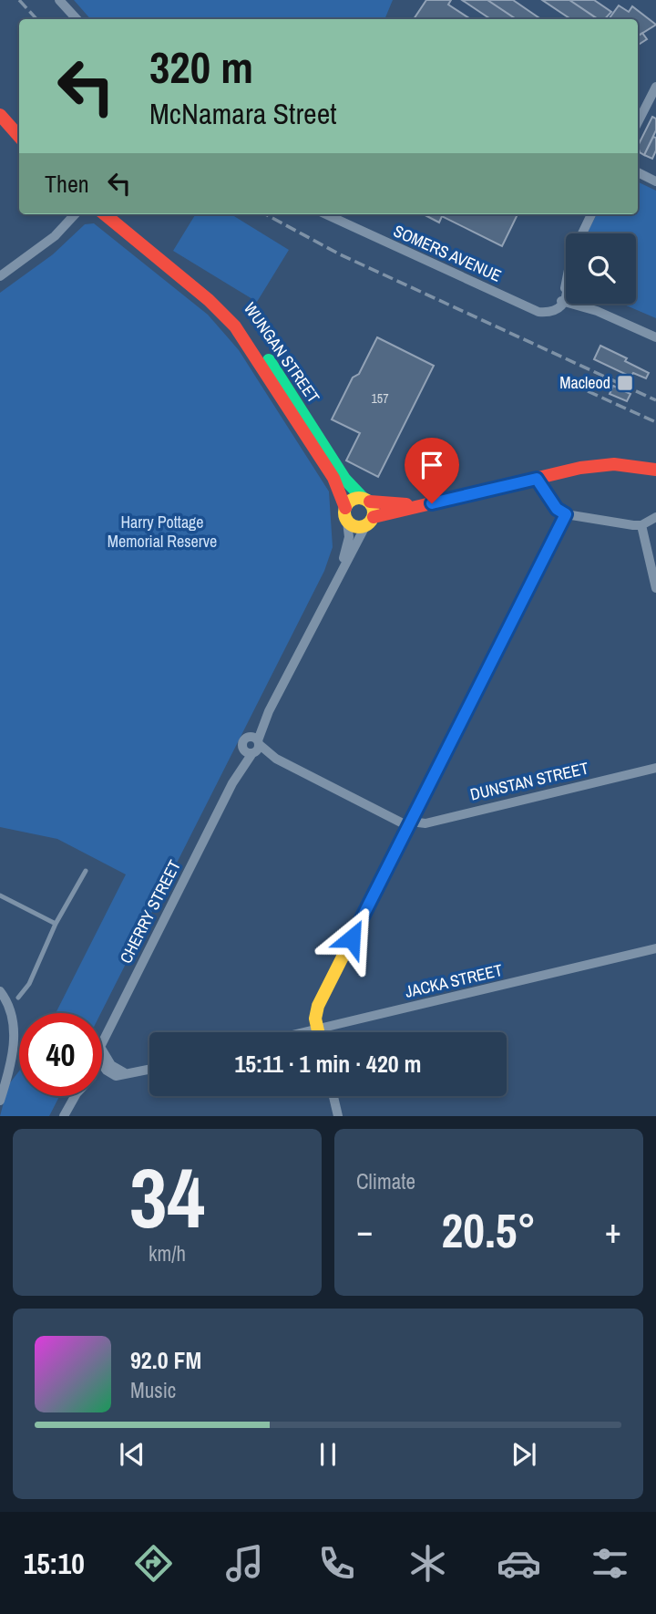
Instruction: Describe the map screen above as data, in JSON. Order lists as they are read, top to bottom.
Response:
{
  "streets": {
    "street": [
      "SOMERS AVENUE",
      "WUNGAN STREET",
      "DUNSTAN STREET",
      "CHERRY STREET",
      "JACKA STREET"
    ]
  },
  "crossings": [
    ["WUNGAN STREET", "CHERRY STREET"]
  ],
  "parks": ["Harry Pottage Memorial Reserve"],
  "places": {
    "transit": ["Macleod"]
  },
  "house_numbers": ["157"],
  "page": {
    "turn": ["320 m", "McNamara Street"],
    "then": "Then",
    "limit": "40",
    "trip": "15:11 · 1 min · 420 m",
    "tile": [
      ["34", "km/h"],
      "Climate"
    ],
    "heat": ["−", "20.5°", "+"],
    "song": ["92.0 FM", "Music"],
    "tabs": "15:10"
  }
}
